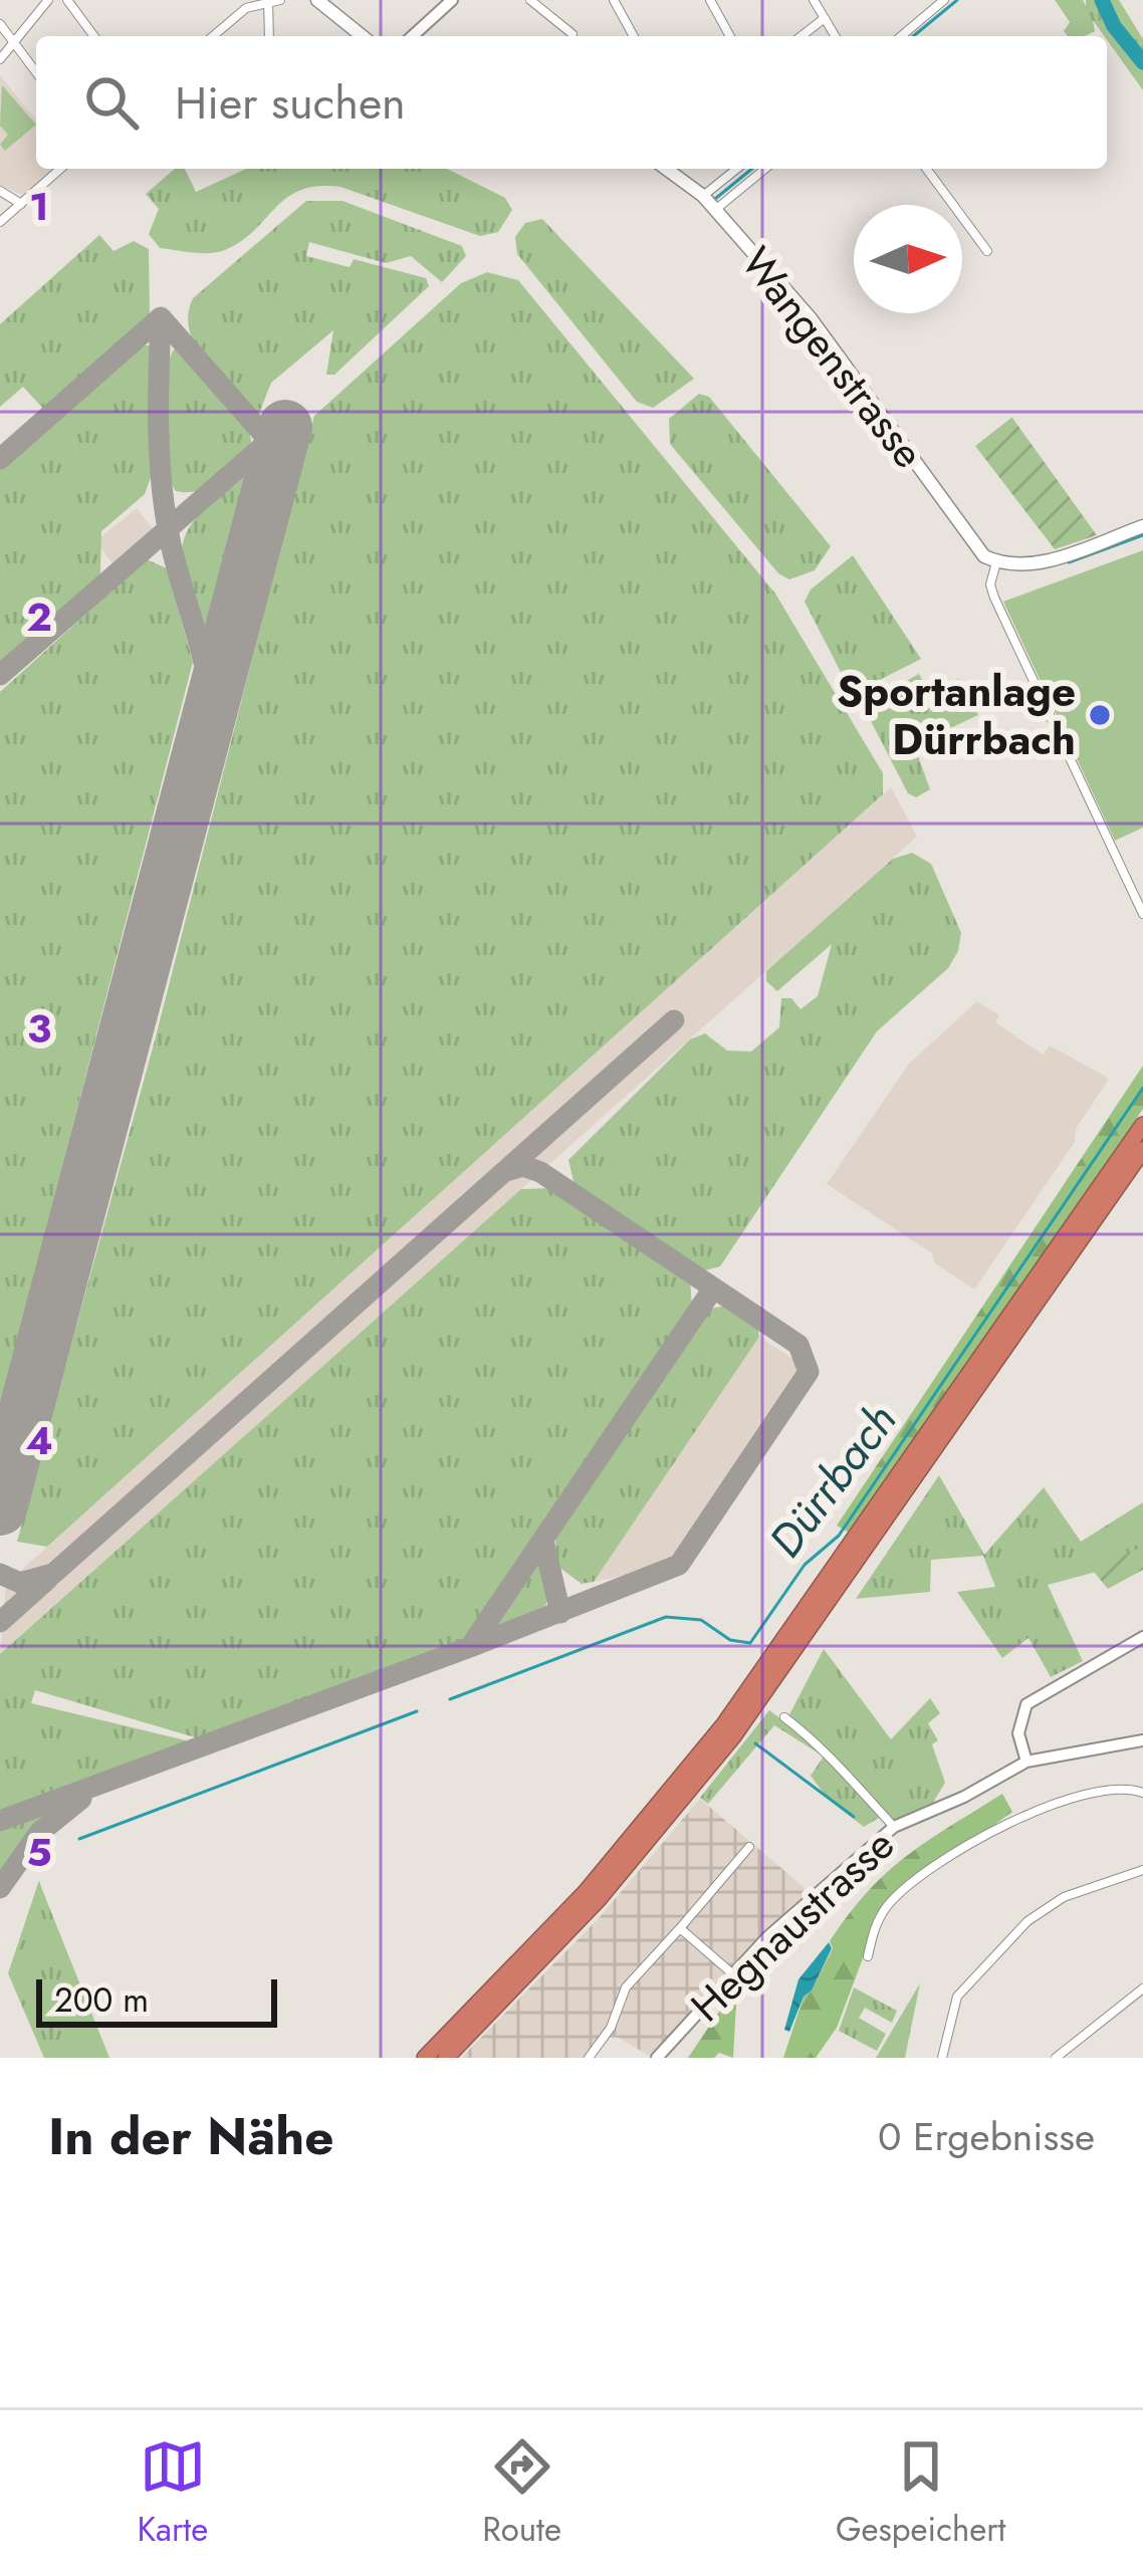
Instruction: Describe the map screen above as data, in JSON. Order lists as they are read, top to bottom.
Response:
{
  "streets": {
    "main road": ["Wangenstrasse"],
    "street": ["Hegnaustrasse"]
  },
  "water": ["Dürrbach"],
  "places": ["Sportanlage Dürrbach"],
  "scale_bar": "200 m",
  "north": "right",
  "page": {
    "search": "Hier suchen",
    "scale": "200 m",
    "heading": ["In der Nähe", "0 Ergebnisse"],
    "nav": ["Karte", "Route", "Gespeichert"]
  },
  "grid": {
    "rows": [
      "1",
      "2",
      "3",
      "4",
      "5"
    ]
  }
}
